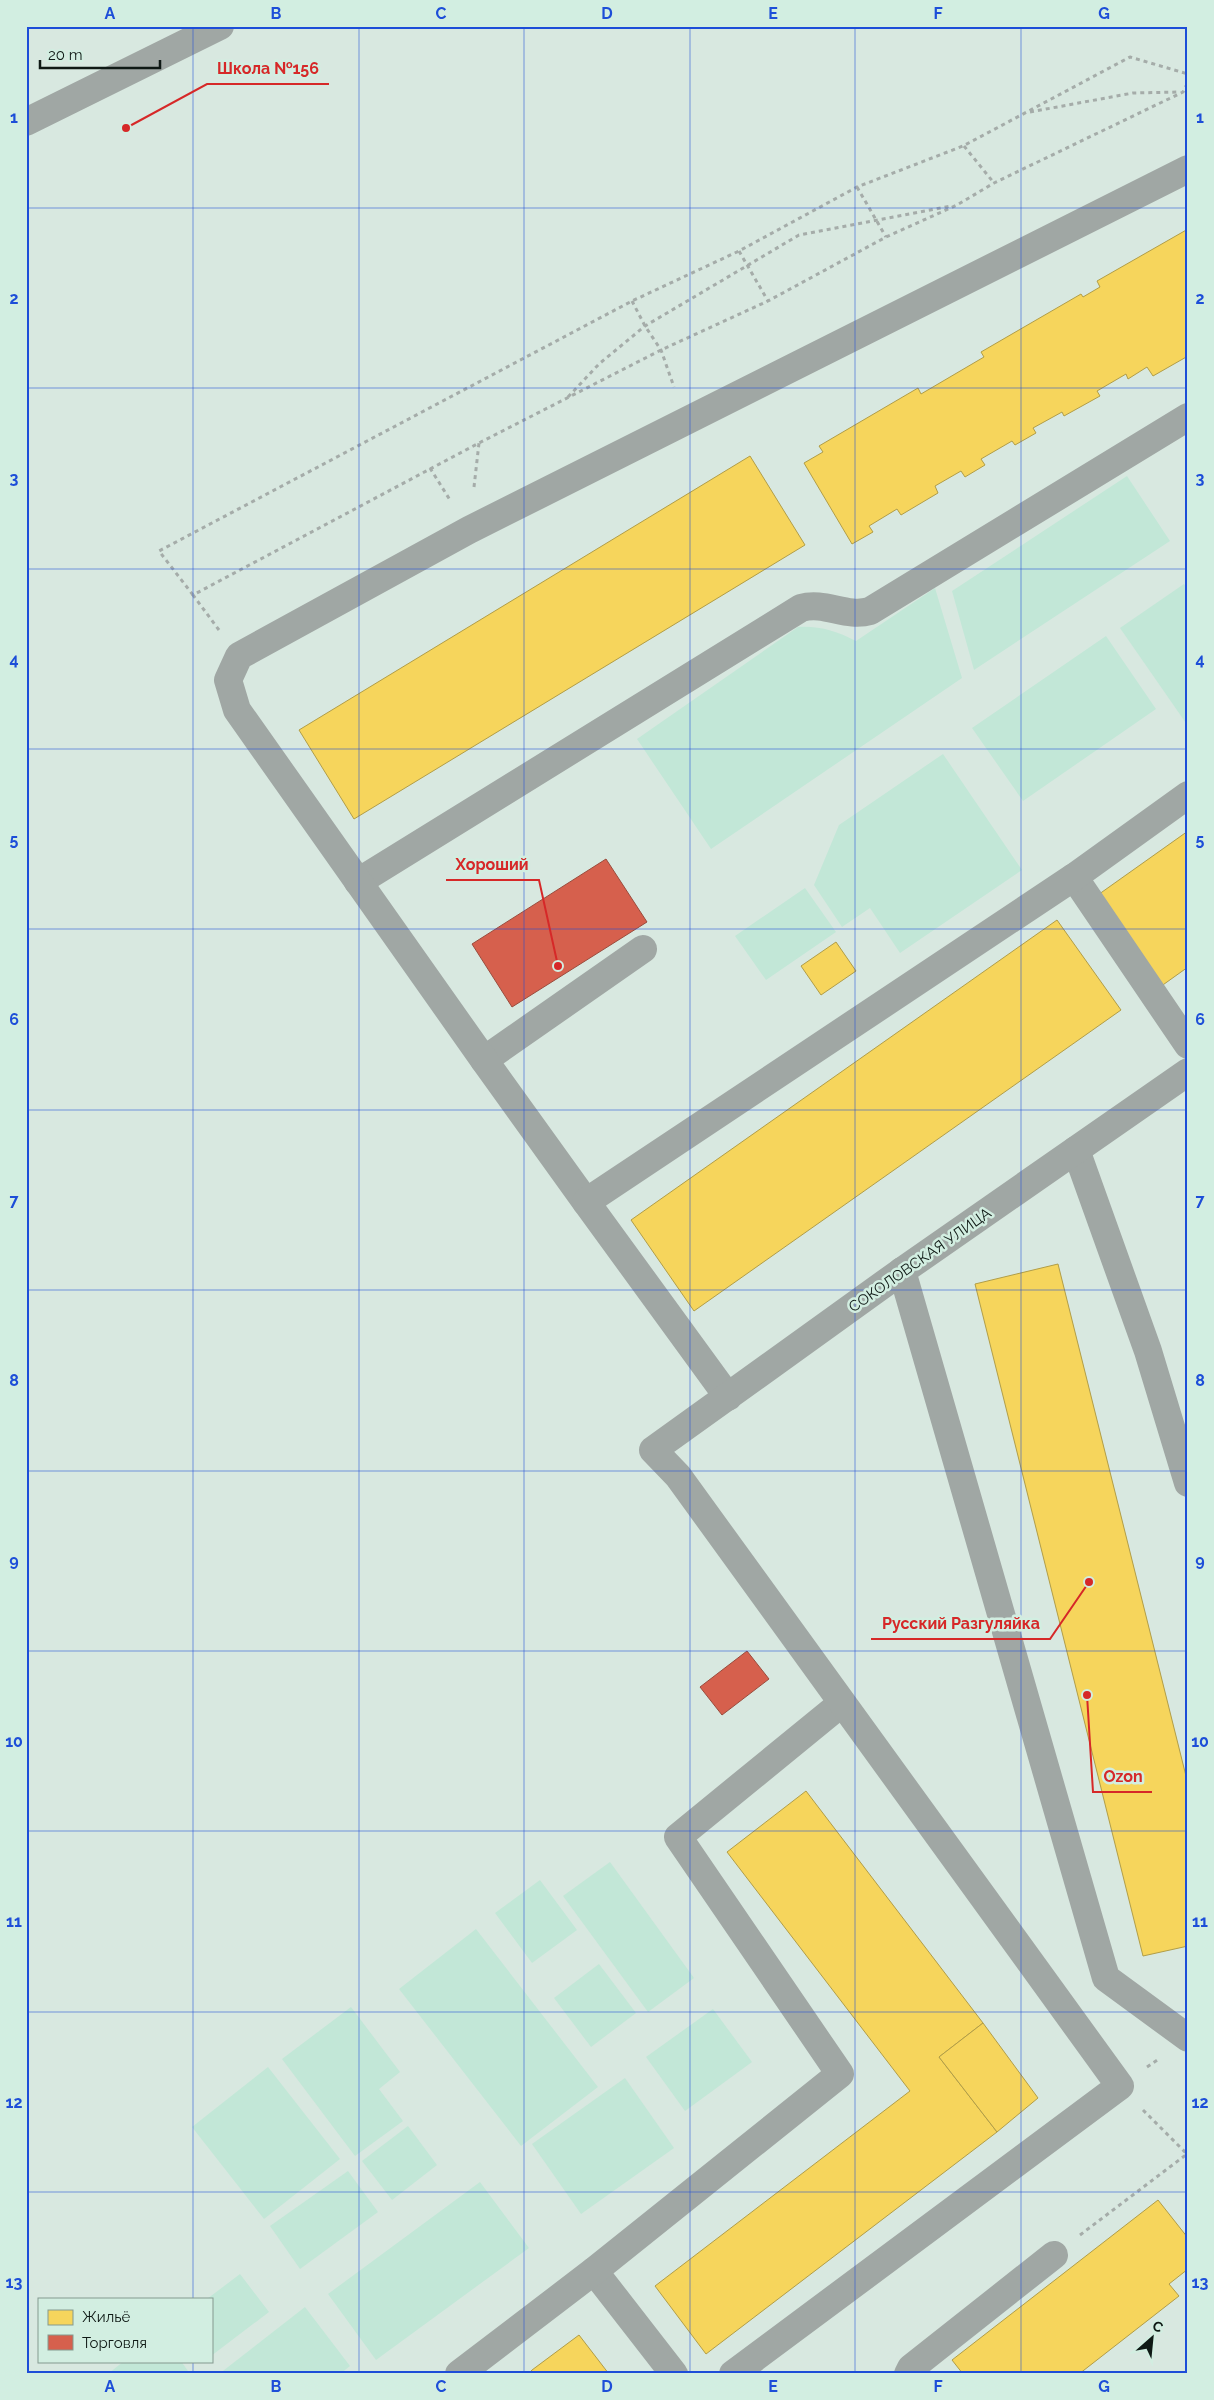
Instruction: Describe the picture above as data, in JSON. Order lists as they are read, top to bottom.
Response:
{
  "streets": {
    "street": ["СОКОЛОВСКАЯ УЛИЦА"]
  },
  "places": [
    "Школа №156",
    "Хороший",
    "Русский Разгуляйка",
    "Ozon"
  ],
  "legend": ["Жильё", "Торговля"],
  "scale_bar": "20 m",
  "north": "top right",
  "grid": {
    "columns": [
      "A",
      "B",
      "C",
      "D",
      "E",
      "F",
      "G"
    ],
    "rows": [
      "1",
      "2",
      "3",
      "4",
      "5",
      "6",
      "7",
      "8",
      "9",
      "10",
      "11",
      "12",
      "13"
    ]
  }
}
